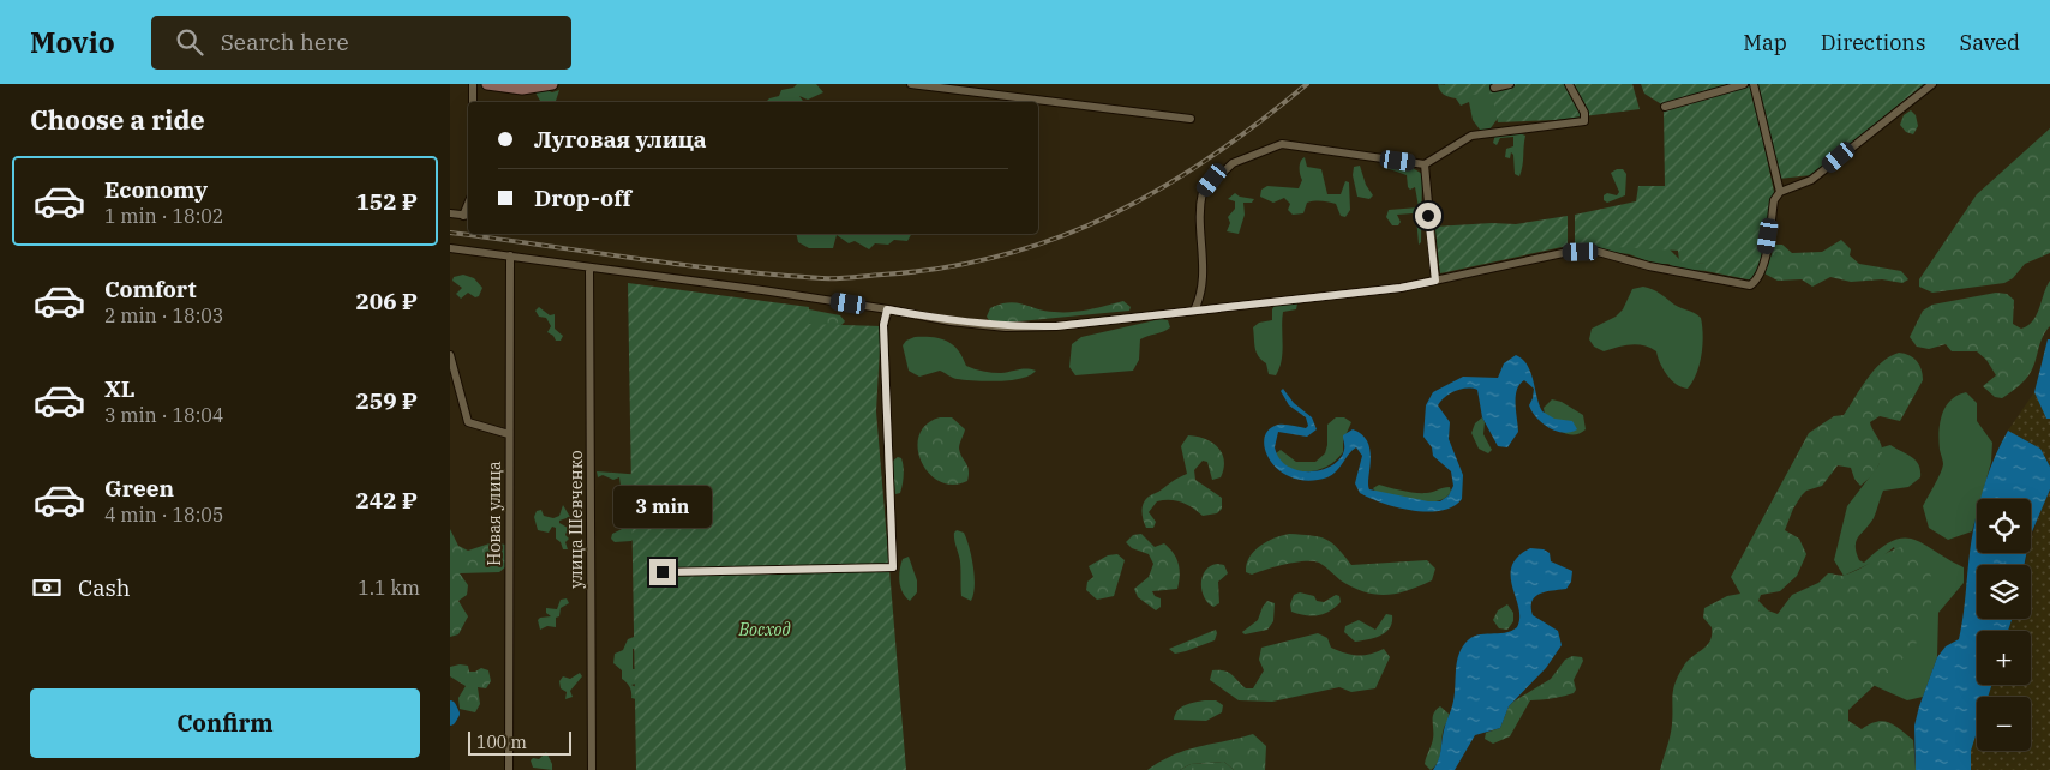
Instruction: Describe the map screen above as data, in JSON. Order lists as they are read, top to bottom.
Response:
{
  "streets": {
    "street": ["Новая улица", "улица Шевченко"]
  },
  "parks": ["Восход"],
  "scale_bar": "100 m",
  "page": {
    "header": "Movio",
    "search": "Search here",
    "nav": ["Map", "Directions", "Saved"],
    "heading": "Choose a ride",
    "banner": ["Луговая улица", "Drop-off"],
    "list": [
      {
        "name": "Economy",
        "note": "1 min · 18:02",
        "value": "152 ₽"
      },
      {
        "name": "Comfort",
        "note": "2 min · 18:03",
        "value": "206 ₽"
      },
      {
        "name": "XL",
        "note": "3 min · 18:04",
        "value": "259 ₽"
      },
      {
        "name": "Green",
        "note": "4 min · 18:05",
        "value": "242 ₽"
      }
    ],
    "bubble": "3 min",
    "map_buttons": ["+", "−"],
    "pay": ["Cash", "1.1 km"],
    "buttons": "Confirm",
    "scale": "100 m"
  }
}
